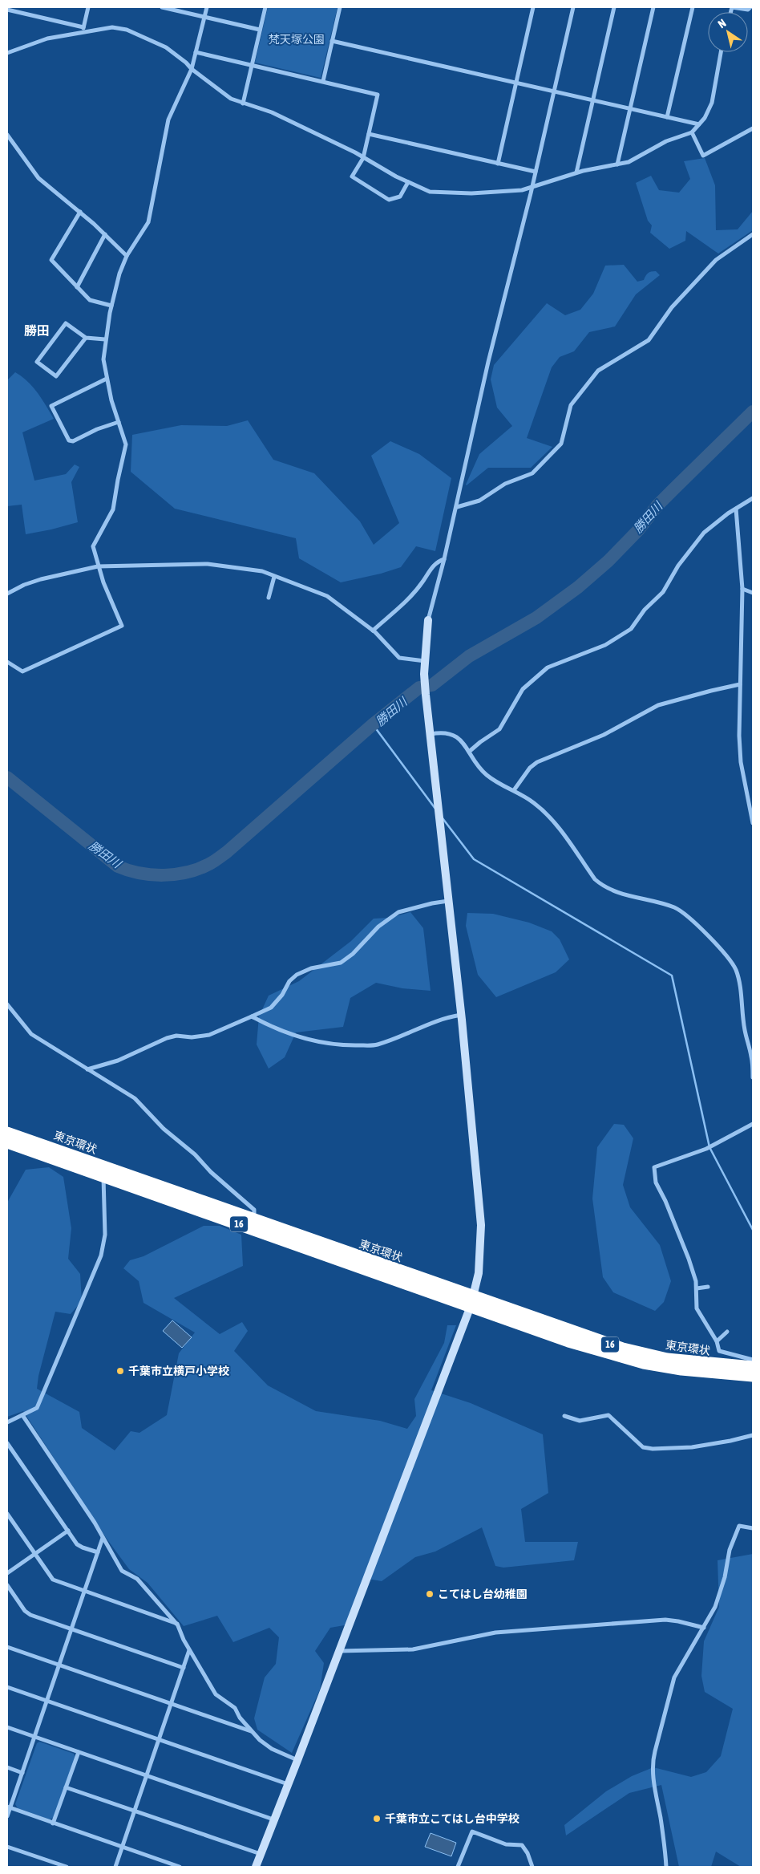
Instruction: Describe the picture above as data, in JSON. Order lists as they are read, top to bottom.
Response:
{
  "streets": {
    "highway": ["東京環状", "16"]
  },
  "districts": ["勝田"],
  "water": ["勝田川"],
  "parks": ["梵天塚公園"],
  "places": ["千葉市立横戸小学校", "こてはし台幼稚園", "千葉市立こてはし台中学校"],
  "north": "top left"
}
